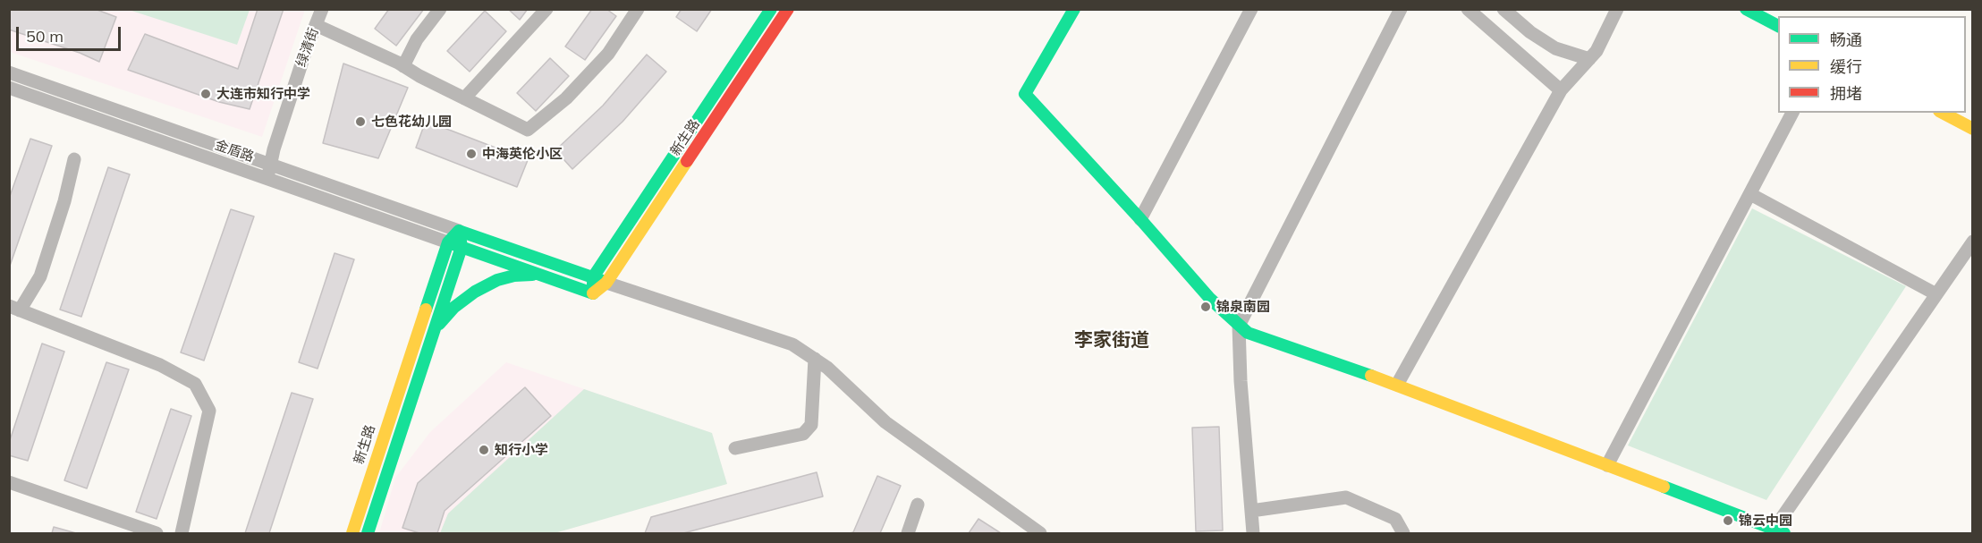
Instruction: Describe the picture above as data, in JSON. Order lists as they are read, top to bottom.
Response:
{
  "streets": {
    "street": ["绿清街", "新生路", "金盾路"]
  },
  "crossings": [
    ["绿清街", "金盾路"],
    ["新生路", "金盾路"]
  ],
  "districts": ["李家街道"],
  "places": [
    "大连市知行中学",
    "七色花幼儿园",
    "中海英伦小区",
    "锦泉南园",
    "知行小学",
    "锦云中园"
  ],
  "legend": ["畅通", "缓行", "拥堵"],
  "scale_bar": "50 m"
}
